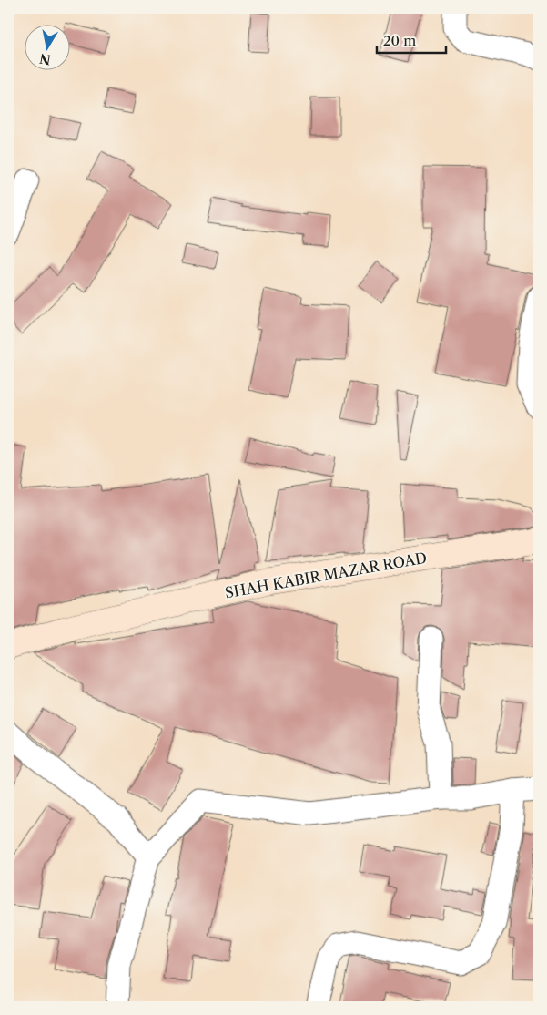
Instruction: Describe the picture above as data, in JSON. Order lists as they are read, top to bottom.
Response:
{
  "streets": {
    "street": ["SHAH KABIR MAZAR ROAD"]
  },
  "scale_bar": "20 m",
  "north": "bottom"
}
